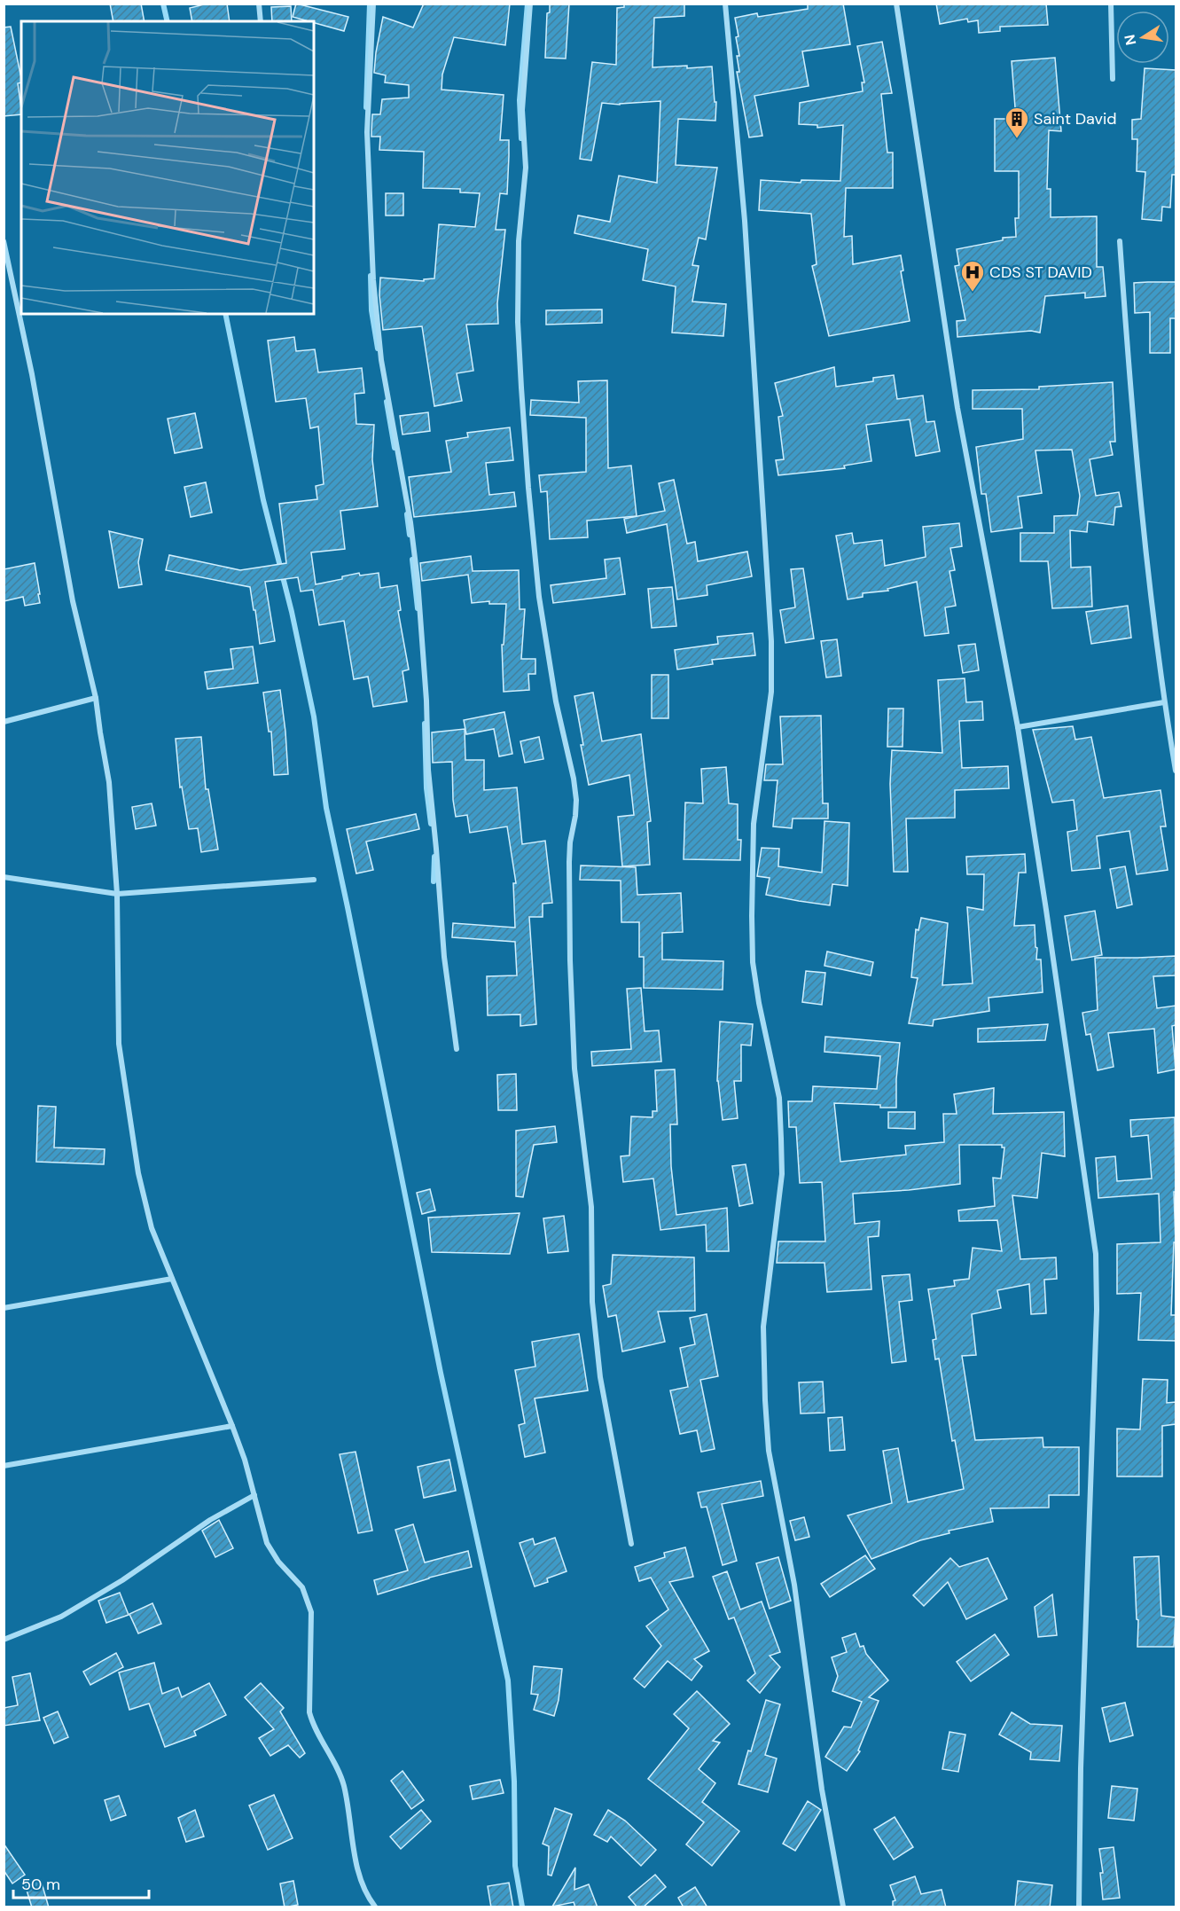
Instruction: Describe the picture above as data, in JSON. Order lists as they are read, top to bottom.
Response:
{
  "places": {
    "building": ["Saint David"],
    "hospital": ["CDS ST DAVID"]
  },
  "scale_bar": "50 m",
  "north": "left"
}
